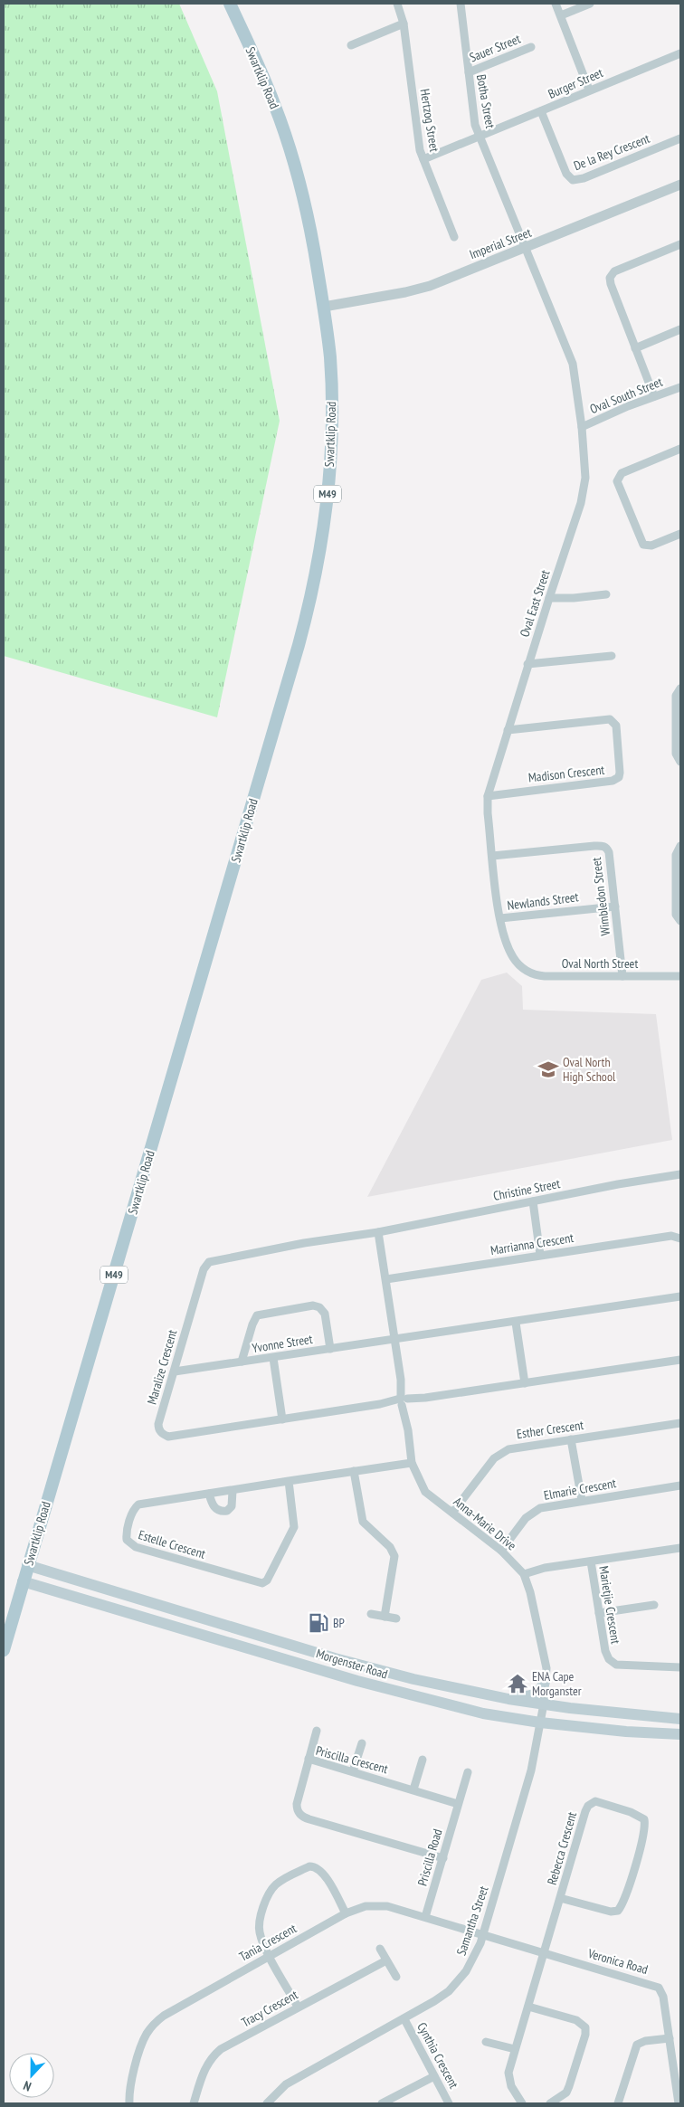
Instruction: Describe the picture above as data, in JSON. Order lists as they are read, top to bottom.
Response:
{
  "streets": {
    "main road": ["Swartklip Road", "M49", "Morgenster Road"],
    "street": [
      "Sauer Street",
      "Burger Street",
      "Botha Street",
      "Hertzog Street",
      "De la Rey Crescent",
      "Imperial Street",
      "Oval South Street",
      "Oval East Street",
      "Madison Crescent",
      "Wimbledon Street",
      "Newlands Street",
      "Oval North Street",
      "Christine Street",
      "Marrianna Crescent",
      "Yvonne Street",
      "Maralize Crescent",
      "Esther Crescent",
      "Elmarie Crescent",
      "Anna-Marie Drive",
      "Estelle Crescent",
      "Marietjie Crescent",
      "Priscilla Crescent",
      "Rebecca Crescent",
      "Priscilla Road",
      "Samantha Street",
      "Tania Crescent",
      "Veronica Road",
      "Tracy Crescent",
      "Cynthia Crescent"
    ]
  },
  "crossings": [
    ["Sauer Street", "Botha Street"],
    ["Swartklip Road", "Imperial Street"],
    ["Swartklip Road", "Morgenster Road"],
    ["Burger Street", "Botha Street"],
    ["Burger Street", "Hertzog Street"],
    ["Burger Street", "De la Rey Crescent"],
    ["Botha Street", "Imperial Street"],
    ["Botha Street", "Oval East Street"],
    ["Imperial Street", "Oval East Street"],
    ["Oval South Street", "Oval East Street"],
    ["Oval East Street", "Madison Crescent"],
    ["Oval East Street", "Wimbledon Street"],
    ["Oval East Street", "Newlands Street"],
    ["Oval East Street", "Oval North Street"],
    ["Wimbledon Street", "Newlands Street"],
    ["Wimbledon Street", "Oval North Street"],
    ["Christine Street", "Maralize Crescent"],
    ["Christine Street", "Anna-Marie Drive"],
    ["Marrianna Crescent", "Anna-Marie Drive"],
    ["Yvonne Street", "Maralize Crescent"],
    ["Yvonne Street", "Anna-Marie Drive"],
    ["Maralize Crescent", "Anna-Marie Drive"],
    ["Esther Crescent", "Anna-Marie Drive"],
    ["Elmarie Crescent", "Anna-Marie Drive"],
    ["Anna-Marie Drive", "Estelle Crescent"],
    ["Anna-Marie Drive", "Morgenster Road"],
    ["Anna-Marie Drive", "Samantha Street"],
    ["Morgenster Road", "Samantha Street"],
    ["Priscilla Crescent", "Priscilla Road"],
    ["Rebecca Crescent", "Veronica Road"],
    ["Priscilla Road", "Tania Crescent"],
    ["Samantha Street", "Tania Crescent"],
    ["Samantha Street", "Veronica Road"],
    ["Samantha Street", "Cynthia Crescent"],
    ["Tania Crescent", "Veronica Road"]
  ],
  "places": {
    "school or university": ["Oval North High School"],
    "fuel station": ["BP"],
    "temple": ["ENA Cape Morganster"]
  },
  "north": "bottom"
}
